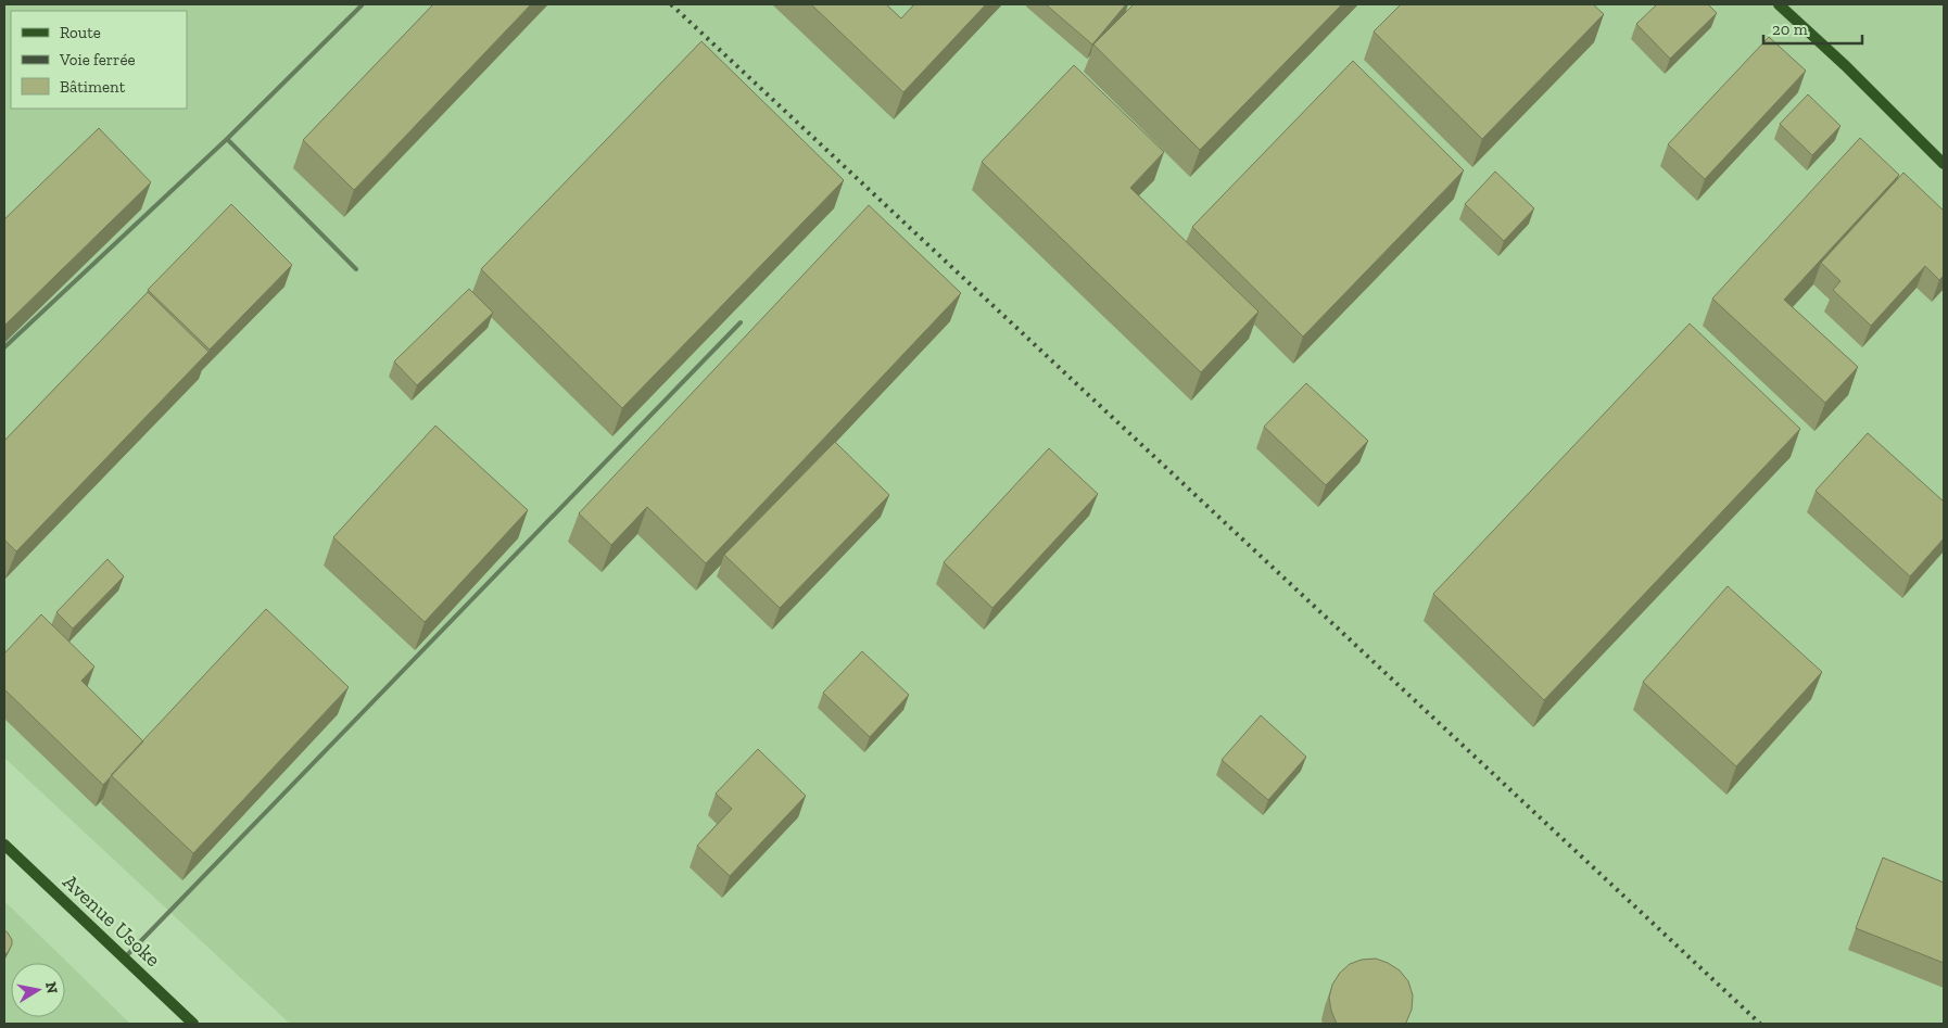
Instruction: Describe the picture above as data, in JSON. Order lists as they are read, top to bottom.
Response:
{
  "streets": {
    "street": ["Avenue Usoke"]
  },
  "legend": ["Route", "Voie ferrée", "Bâtiment"],
  "scale_bar": "20 m",
  "north": "right"
}
